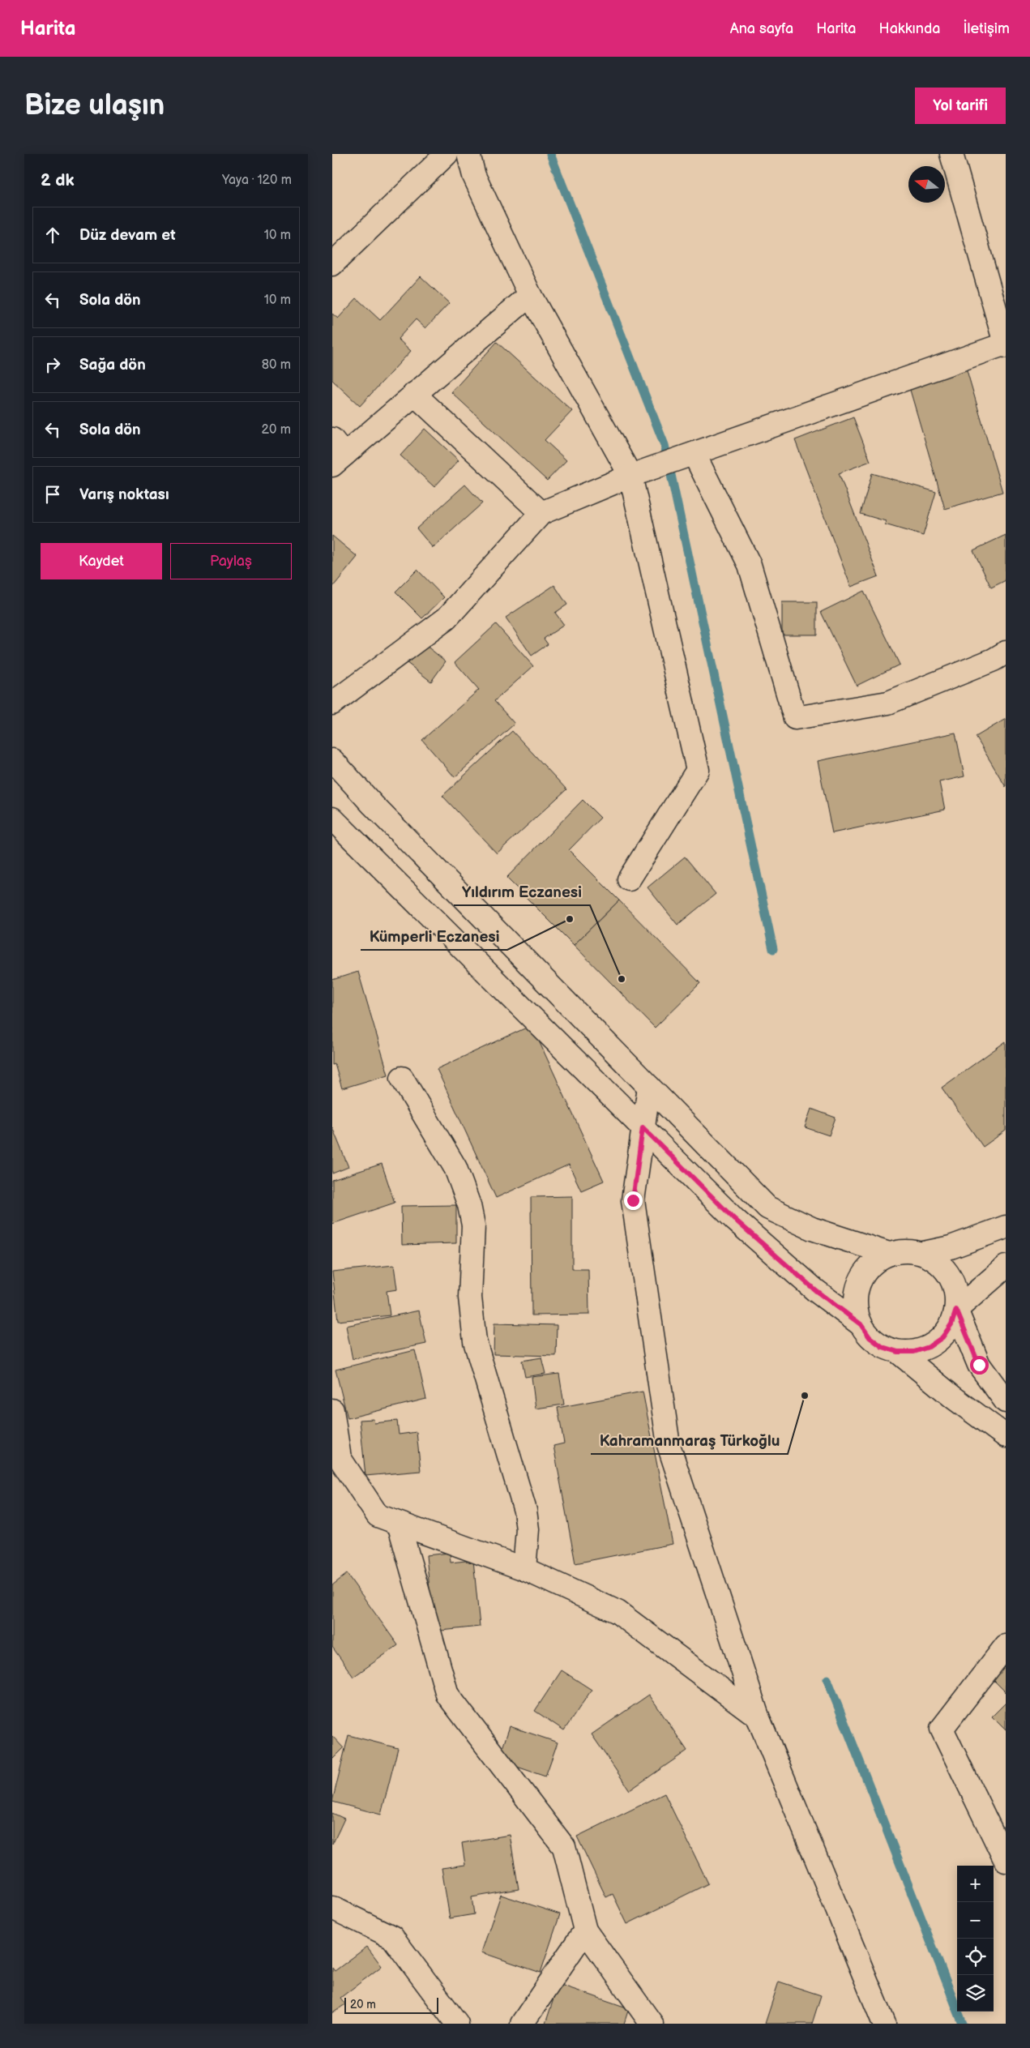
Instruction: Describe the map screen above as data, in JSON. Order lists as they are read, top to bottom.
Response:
{
  "places": ["Kümperli Eczanesi", "Yıldırım Eczanesi", "Kahramanmaraş Türkoğlu"],
  "scale_bar": "20 m",
  "north": "left",
  "page": {
    "header": "Harita",
    "nav": [
      "Ana sayfa",
      "Harita",
      "Hakkında",
      "İletişim"
    ],
    "buttons": [
      "Yol tarifi",
      ["Kaydet", "Paylaş"]
    ],
    "title": "Bize ulaşın",
    "heading": ["2 dk", "Yaya · 120 m"],
    "list": [
      ["Düz devam et", "10 m"],
      ["Sola dön", "10 m"],
      ["Sağa dön", "80 m"],
      ["Sola dön", "20 m"],
      "Varış noktası"
    ],
    "map_buttons": ["+", "−"],
    "scale": "20 m"
  }
}
